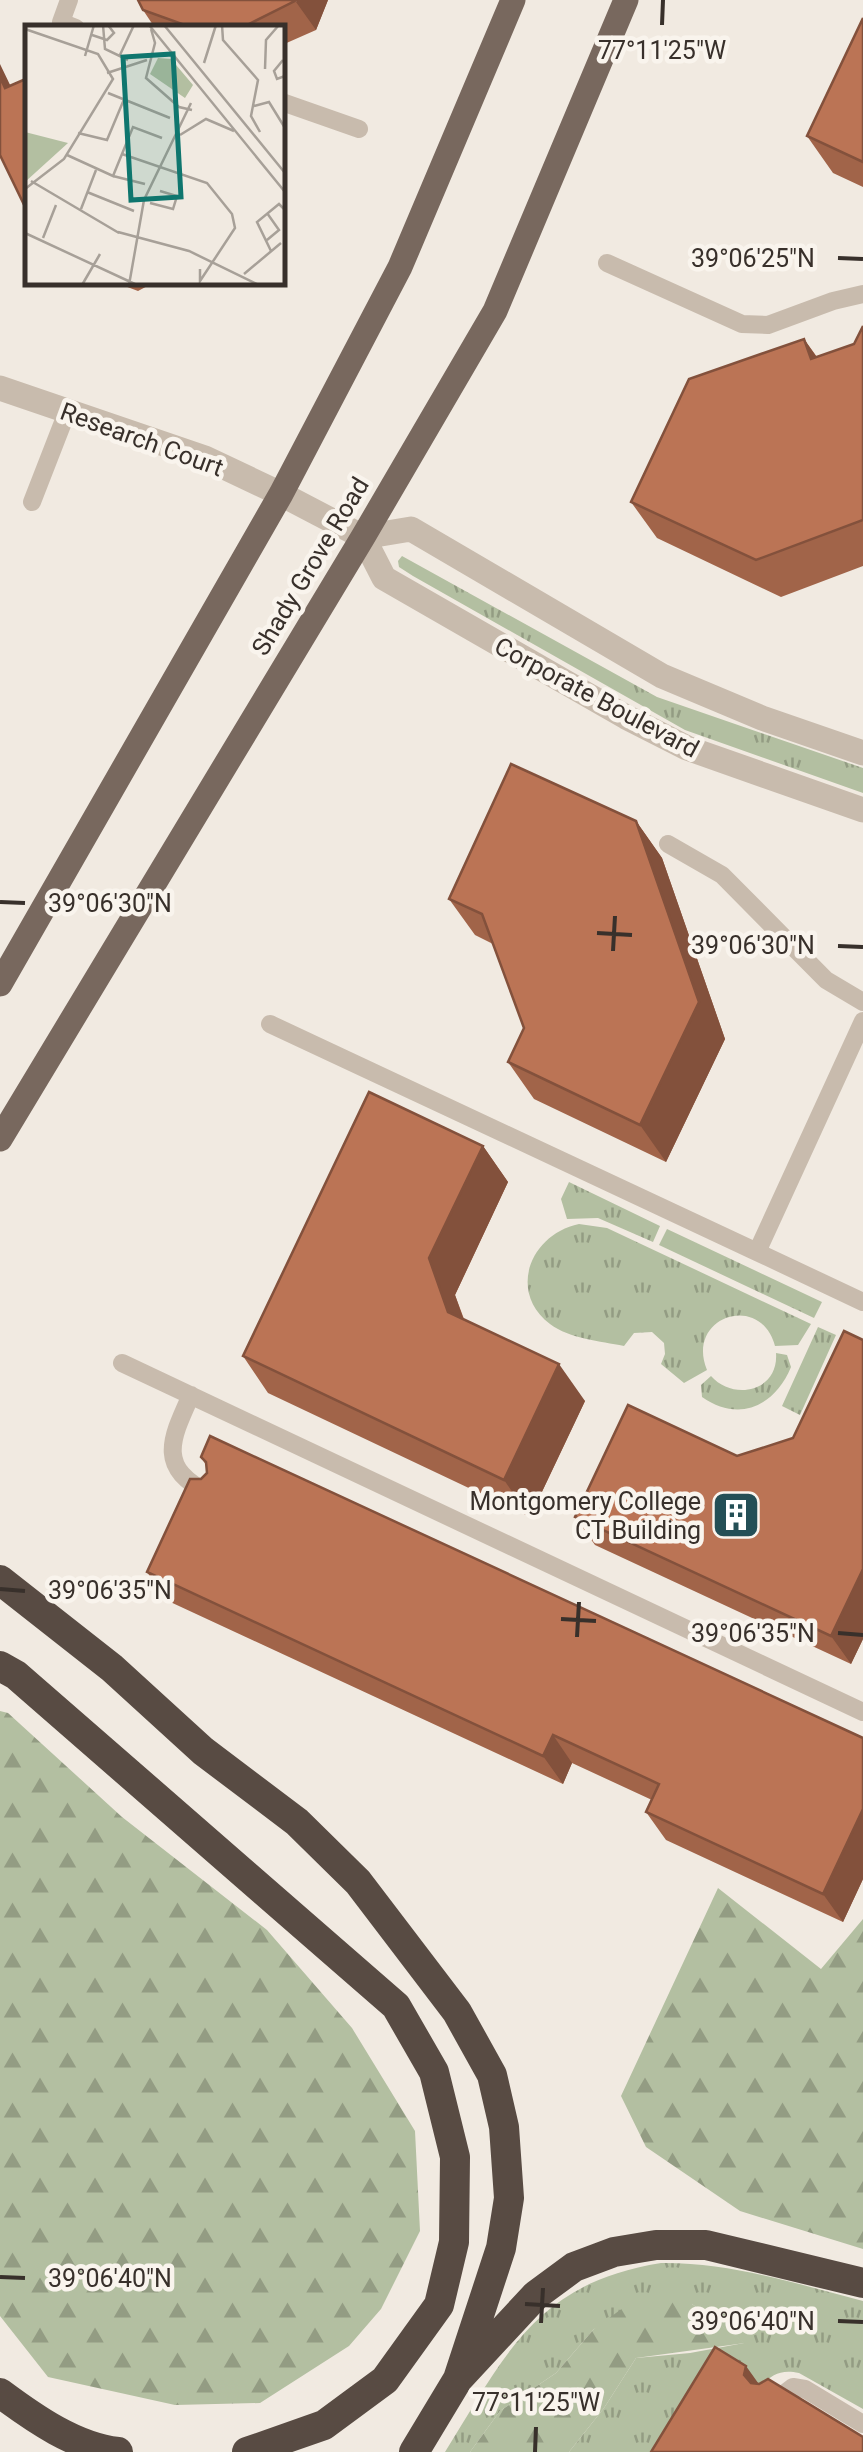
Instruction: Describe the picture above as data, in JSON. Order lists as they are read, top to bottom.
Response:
{
  "streets": {
    "main road": ["Shady Grove Road"],
    "street": ["Research Court", "Corporate Boulevard"]
  },
  "crossings": [
    ["Shady Grove Road", "Corporate Boulevard"]
  ],
  "places": {
    "building": ["Montgomery College CT Building"]
  },
  "coordinates": [
    "77°11'25\"W",
    "39°06'25\"N",
    "39°06'30\"N",
    "39°06'35\"N",
    "39°06'40\"N"
  ]
}
